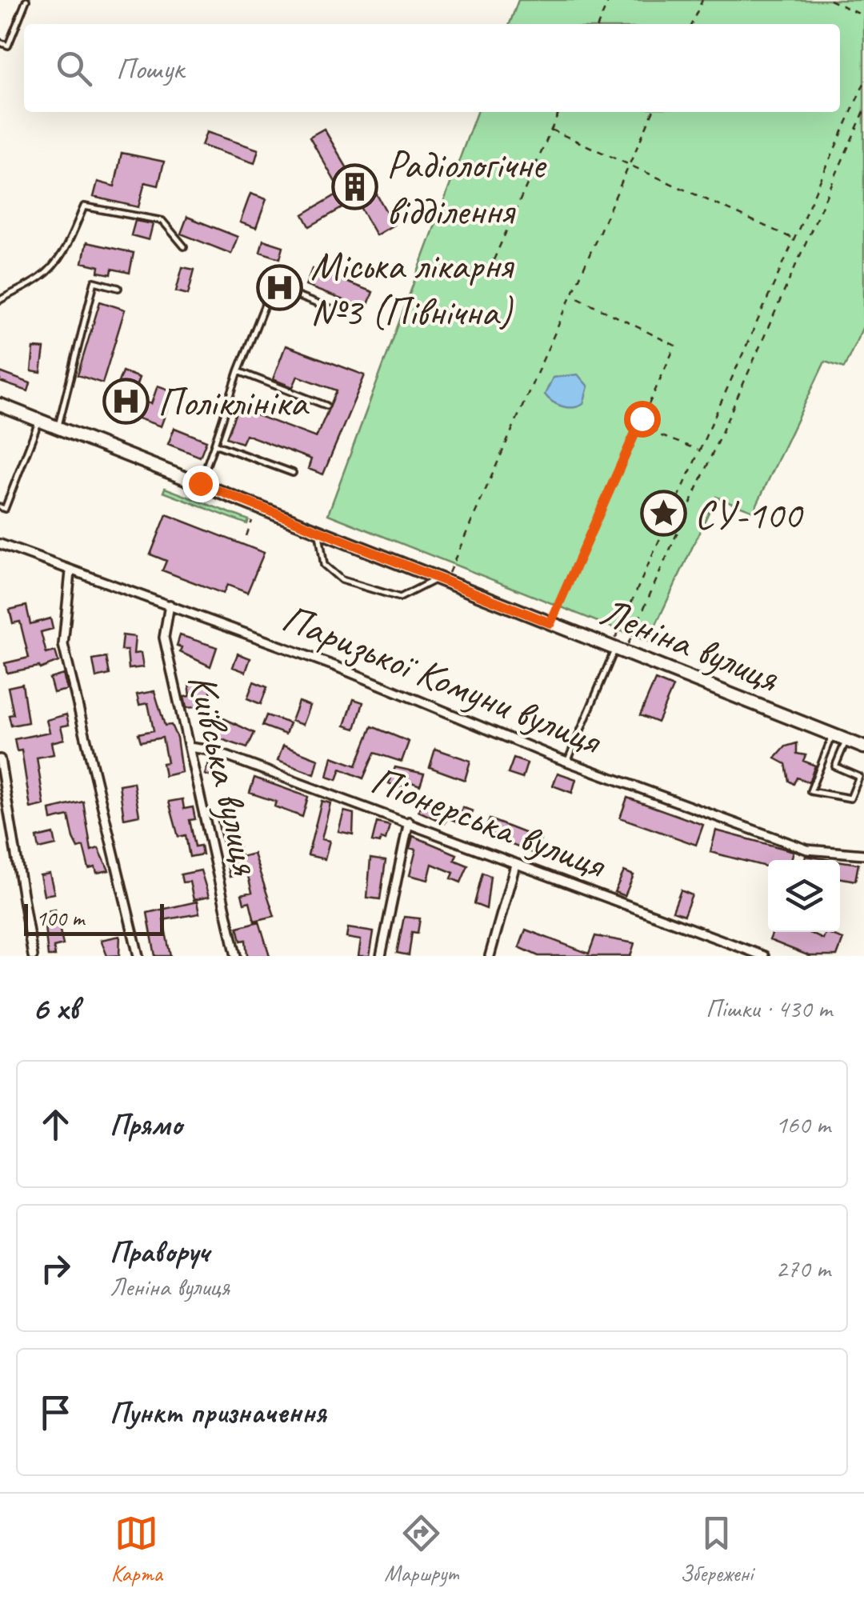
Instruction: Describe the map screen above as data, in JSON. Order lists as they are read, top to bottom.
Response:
{
  "streets": {
    "main road": ["Леніна вулиця"],
    "street": ["Паризької Комуни вулиця", "Київська вулиця", "Піонерська вулиця"]
  },
  "crossings": [
    ["Паризької Комуни вулиця", "Київська вулиця"],
    ["Київська вулиця", "Піонерська вулиця"]
  ],
  "places": {
    "building": ["Радіологічне відділення"],
    "hospital": ["Міська лікарня №3 (Північна)", "Поліклініка"],
    "place": ["СУ-100"]
  },
  "scale_bar": "100 m",
  "page": {
    "search": "Пошук",
    "scale": "100 m",
    "heading": ["6 хв", "Пішки · 430 m"],
    "list": [
      ["Прямо", "160 m"],
      ["Праворуч", "Леніна вулиця", "270 m"],
      "Пункт призначення"
    ],
    "nav": ["Карта", "Маршрут", "Збережені"]
  }
}
